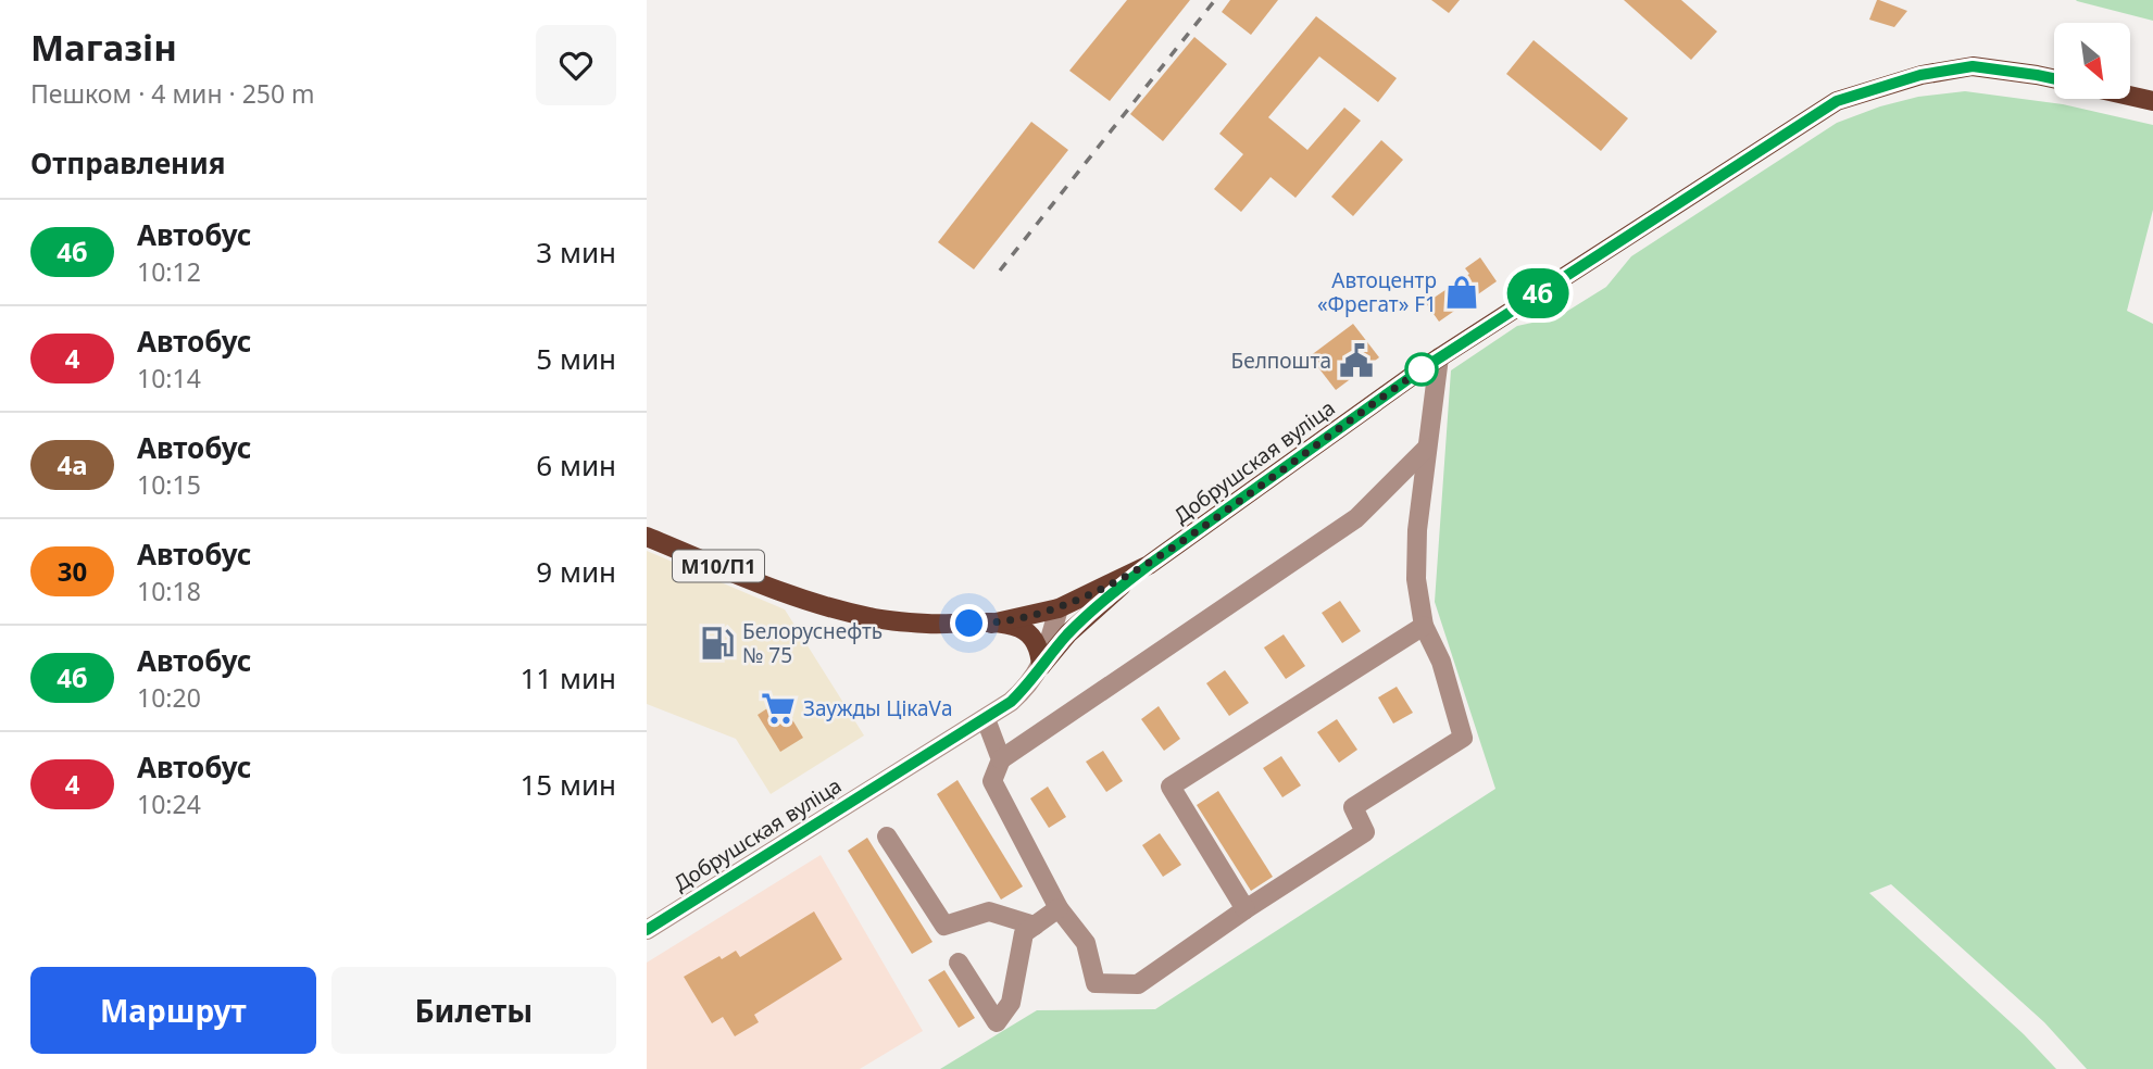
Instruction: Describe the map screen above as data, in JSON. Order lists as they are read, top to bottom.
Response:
{
  "streets": {
    "main road": ["Добрушская вуліца", "М10/П1"]
  },
  "crossings": [
    ["Добрушская вуліца", "М10/П1"]
  ],
  "places": {
    "shop": ["Автоцентр «Фрегат» F1"],
    "public building": ["Белпошта"],
    "fuel station": ["Белоруснефть № 75"],
    "supermarket": ["Заужды ЦікаVа"]
  },
  "lines": ["bus line 4б"],
  "north": "bottom right",
  "page": {
    "heading": [
      ["Магазін", "Пешком · 4 мин · 250 m"],
      "Отправления"
    ],
    "on_map": "4б",
    "list": [
      {
        "mark": "4б",
        "name": "Автобус",
        "note": "10:12",
        "value": "3 мин"
      },
      {
        "mark": "4",
        "name": "Автобус",
        "note": "10:14",
        "value": "5 мин"
      },
      {
        "mark": "4а",
        "name": "Автобус",
        "note": "10:15",
        "value": "6 мин"
      },
      {
        "mark": "30",
        "name": "Автобус",
        "note": "10:18",
        "value": "9 мин"
      },
      {
        "mark": "4б",
        "name": "Автобус",
        "note": "10:20",
        "value": "11 мин"
      },
      {
        "mark": "4",
        "name": "Автобус",
        "note": "10:24",
        "value": "15 мин"
      }
    ],
    "buttons": ["Маршрут", "Билеты"]
  }
}
